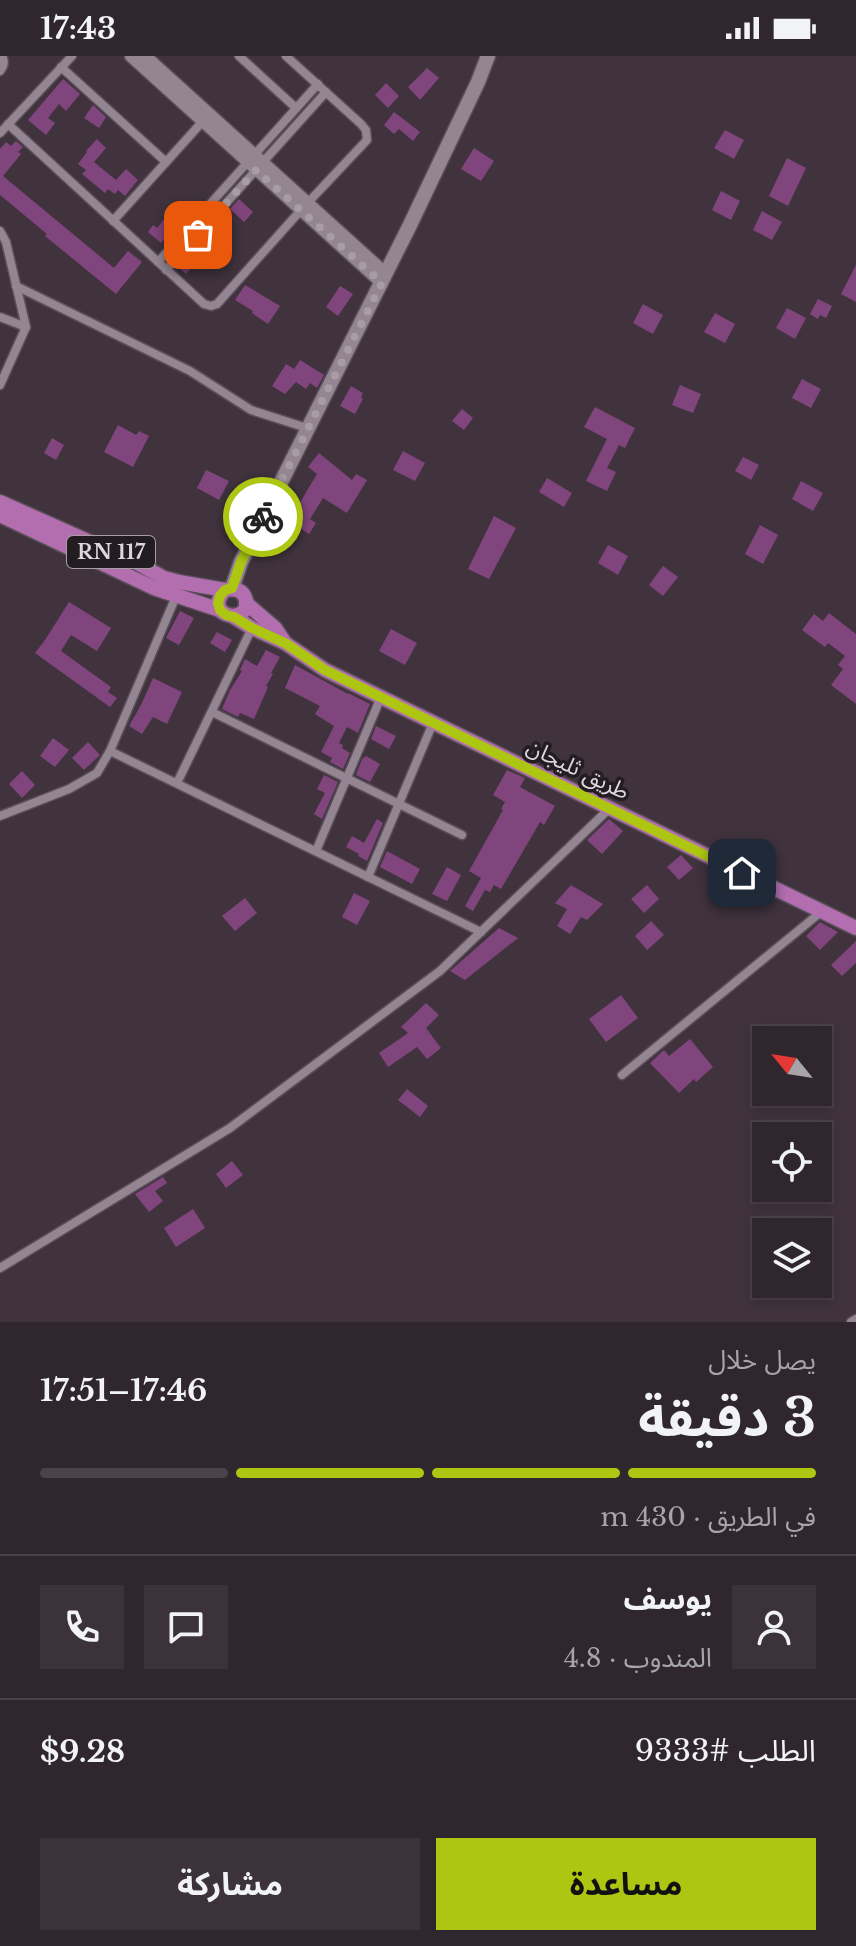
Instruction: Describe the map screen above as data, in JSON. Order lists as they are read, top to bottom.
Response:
{
  "streets": {
    "main road": ["RN 117", "طريق ثليجان"]
  },
  "north": "top left",
  "page": {
    "status": "17:43",
    "heading": ["3 دقيقة", "يصل خلال", "17:46–17:51"],
    "panel": [
      "يوسف",
      "المندوب · 4.8",
      "الطلب #9333",
      "$9.28"
    ],
    "bar": "في الطريق · 430 m",
    "buttons": ["مساعدة", "مشاركة"]
  }
}
